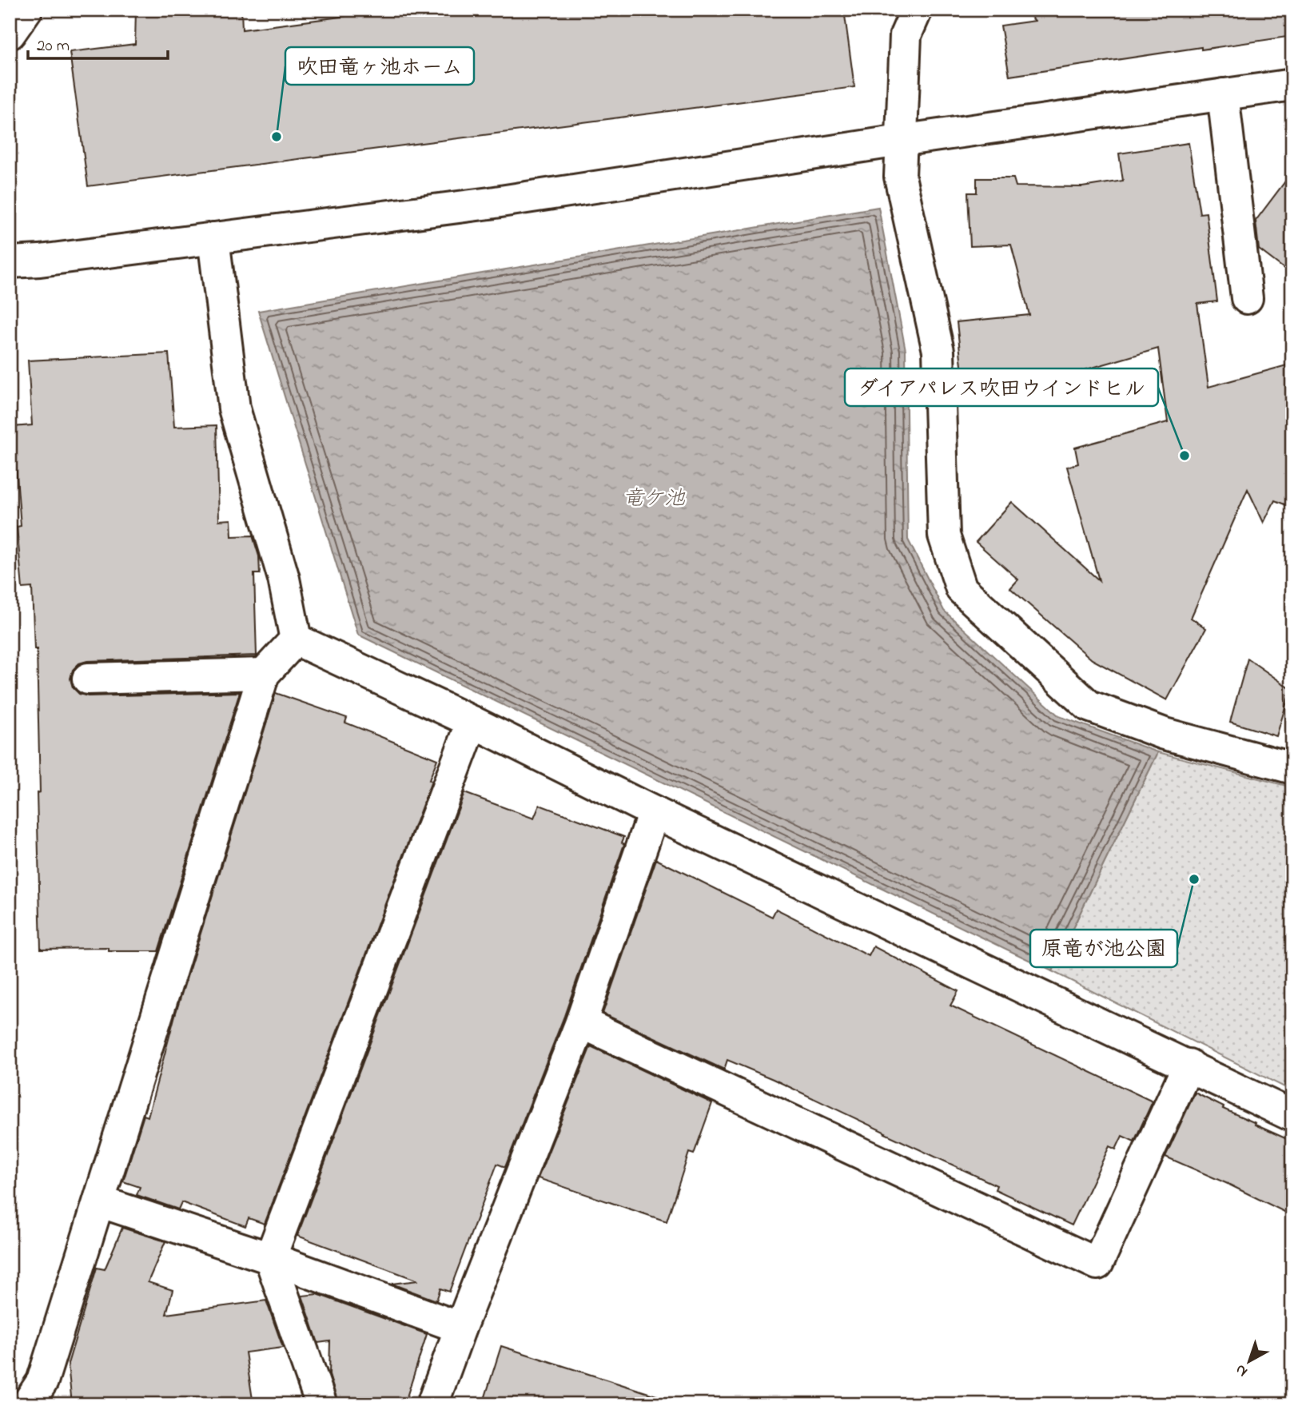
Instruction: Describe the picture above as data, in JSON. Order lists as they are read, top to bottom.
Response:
{
  "water": ["竜ケ池"],
  "places": ["吹田竜ヶ池ホーム", "ダイアパレス吹田ウインドヒル", "原竜が池公園"],
  "scale_bar": "20 m",
  "north": "bottom left"
}
